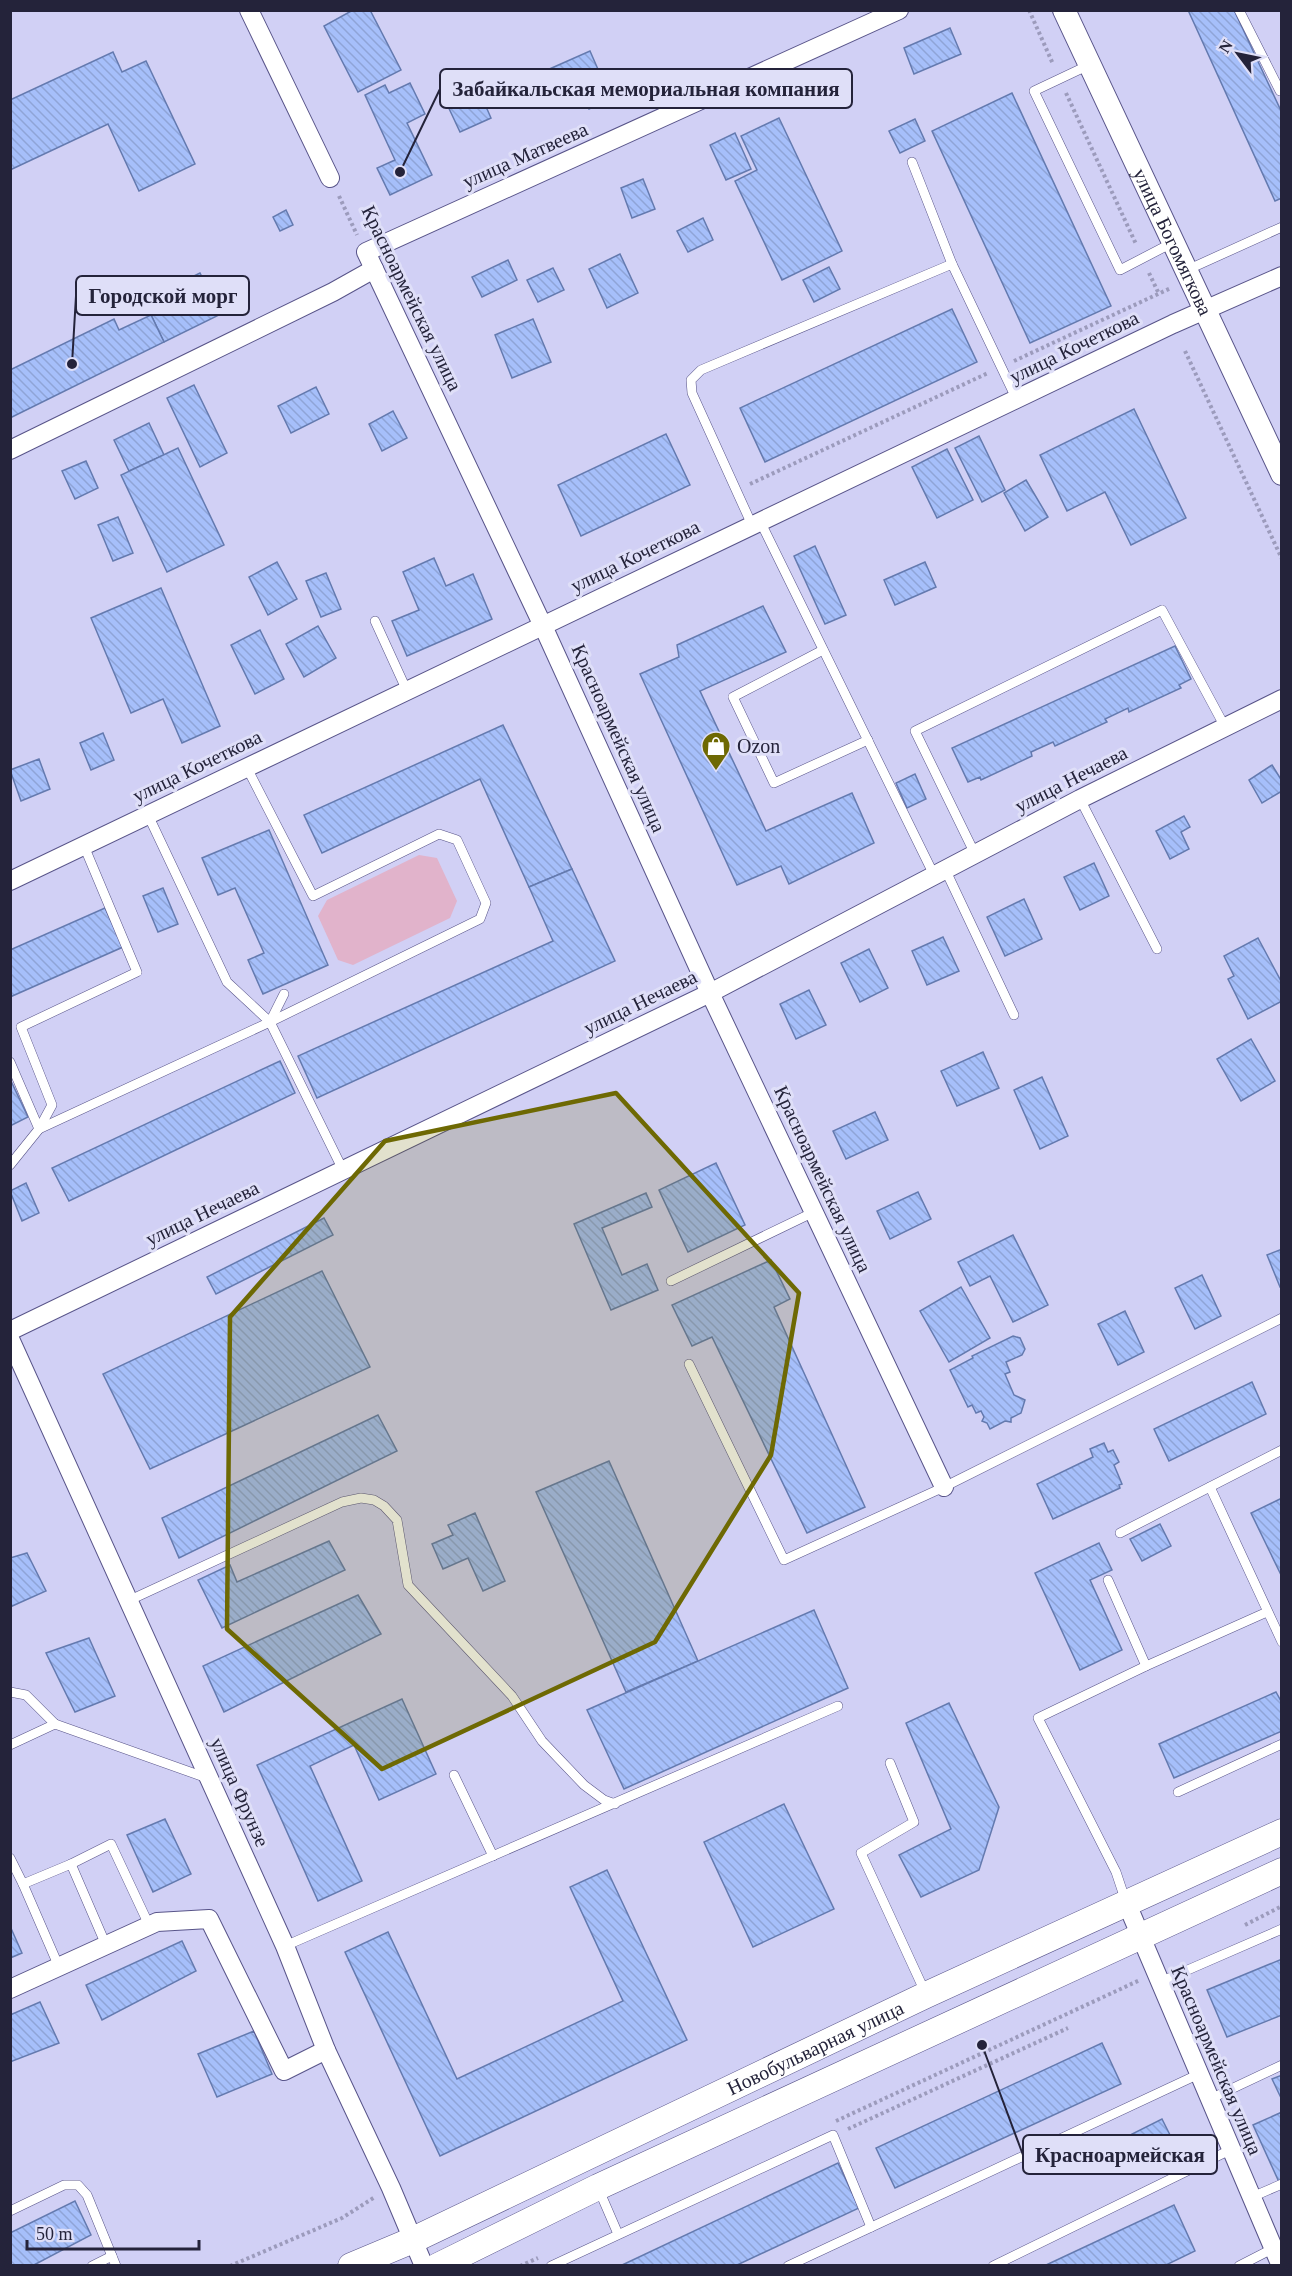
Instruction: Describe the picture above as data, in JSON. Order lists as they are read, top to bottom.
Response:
{
  "streets": {
    "main road": ["Новобульварная улица"],
    "street": [
      "улица Матвеева",
      "улица Богомягкова",
      "Красноармейская улица",
      "улица Кочеткова",
      "улица Нечаева",
      "улица Фрунзе"
    ]
  },
  "crossings": [
    ["улица Матвеева", "Красноармейская улица"],
    ["улица Богомягкова", "улица Кочеткова"],
    ["Красноармейская улица", "улица Кочеткова"],
    ["Красноармейская улица", "улица Нечаева"],
    ["Красноармейская улица", "Новобульварная улица"],
    ["улица Фрунзе", "Новобульварная улица"]
  ],
  "places": {
    "other": ["Забайкальская мемориальная компания", "Городской морг", "Красноармейская"],
    "shop": ["Ozon"]
  },
  "scale_bar": "50 m",
  "north": "top left"
}
